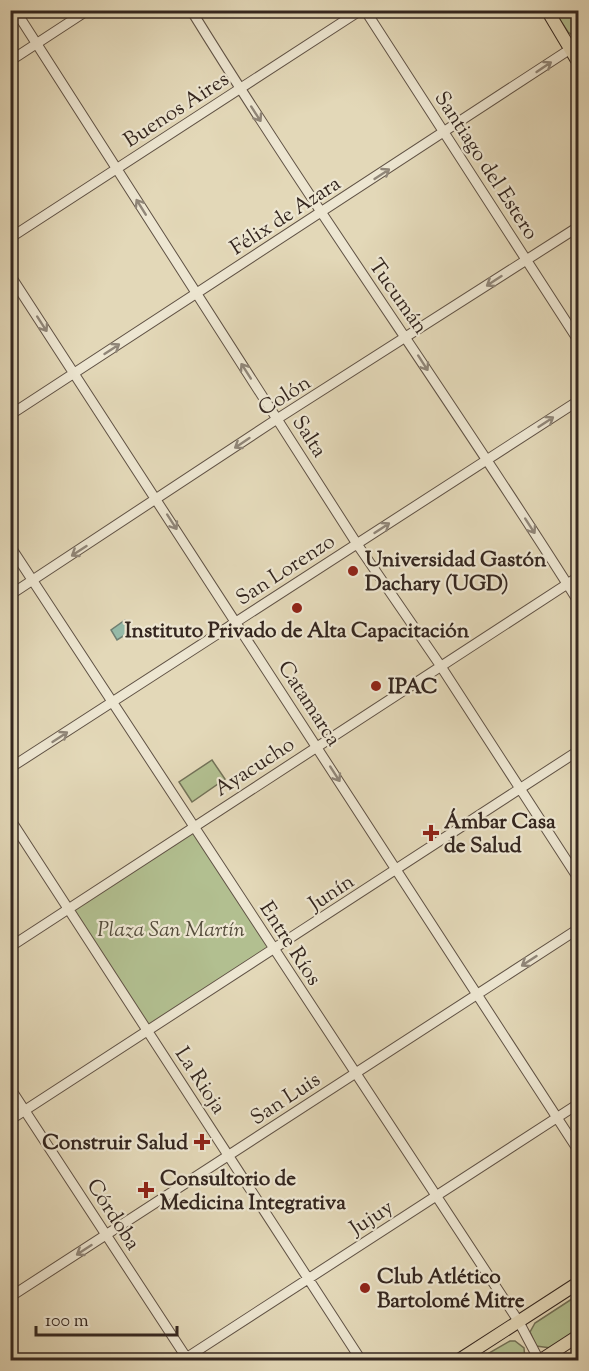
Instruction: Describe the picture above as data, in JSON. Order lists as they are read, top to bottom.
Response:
{
  "streets": {
    "street": [
      "Buenos Aires",
      "Santiago del Estero",
      "Félix de Azara",
      "Tucumán",
      "Colón",
      "Salta",
      "San Lorenzo",
      "Catamarca",
      "Ayacucho",
      "Junín",
      "Entre Ríos",
      "La Rioja",
      "San Luis",
      "Córdoba",
      "Jujuy"
    ]
  },
  "crossings": [
    ["Buenos Aires", "Santiago del Estero"],
    ["Buenos Aires", "Tucumán"],
    ["Buenos Aires", "Salta"],
    ["Santiago del Estero", "Félix de Azara"],
    ["Santiago del Estero", "Colón"],
    ["Félix de Azara", "Tucumán"],
    ["Félix de Azara", "Salta"],
    ["Félix de Azara", "Catamarca"],
    ["Tucumán", "Colón"],
    ["Tucumán", "San Lorenzo"],
    ["Tucumán", "Ayacucho"],
    ["Colón", "Salta"],
    ["Colón", "Catamarca"],
    ["Colón", "Entre Ríos"],
    ["Salta", "San Lorenzo"],
    ["Salta", "Ayacucho"],
    ["Salta", "Junín"],
    ["San Lorenzo", "Catamarca"],
    ["San Lorenzo", "Entre Ríos"],
    ["Catamarca", "Ayacucho"],
    ["Catamarca", "Junín"],
    ["Catamarca", "San Luis"],
    ["Catamarca", "Jujuy"],
    ["Ayacucho", "Entre Ríos"],
    ["Ayacucho", "La Rioja"],
    ["Junín", "Entre Ríos"],
    ["Junín", "La Rioja"],
    ["Junín", "Córdoba"],
    ["Entre Ríos", "San Luis"],
    ["Entre Ríos", "Jujuy"],
    ["La Rioja", "San Luis"],
    ["La Rioja", "Jujuy"],
    ["San Luis", "Córdoba"],
    ["Córdoba", "Jujuy"]
  ],
  "one_way": [
    "Félix de Azara",
    "Tucumán",
    "Colón",
    "San Lorenzo",
    "Catamarca"
  ],
  "parks": ["Plaza San Martín"],
  "places": {
    "other": [
      "Universidad Gastón Dachary (UGD)",
      "Instituto Privado de Alta Capacitación",
      "IPAC",
      "Club Atlético Bartolomé Mitre"
    ],
    "health": ["Ámbar Casa de Salud", "Construir Salud", "Consultorio de Medicina Integrativa"]
  },
  "scale_bar": "100 m"
}
